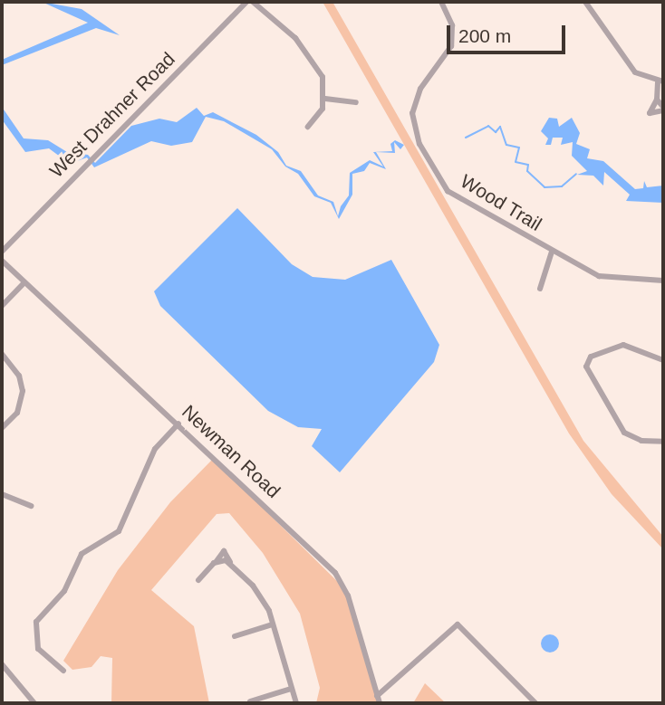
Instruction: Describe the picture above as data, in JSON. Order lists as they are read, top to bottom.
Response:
{
  "streets": {
    "street": ["West Drahner Road", "Wood Trail", "Newman Road"]
  },
  "scale_bar": "200 m"
}
